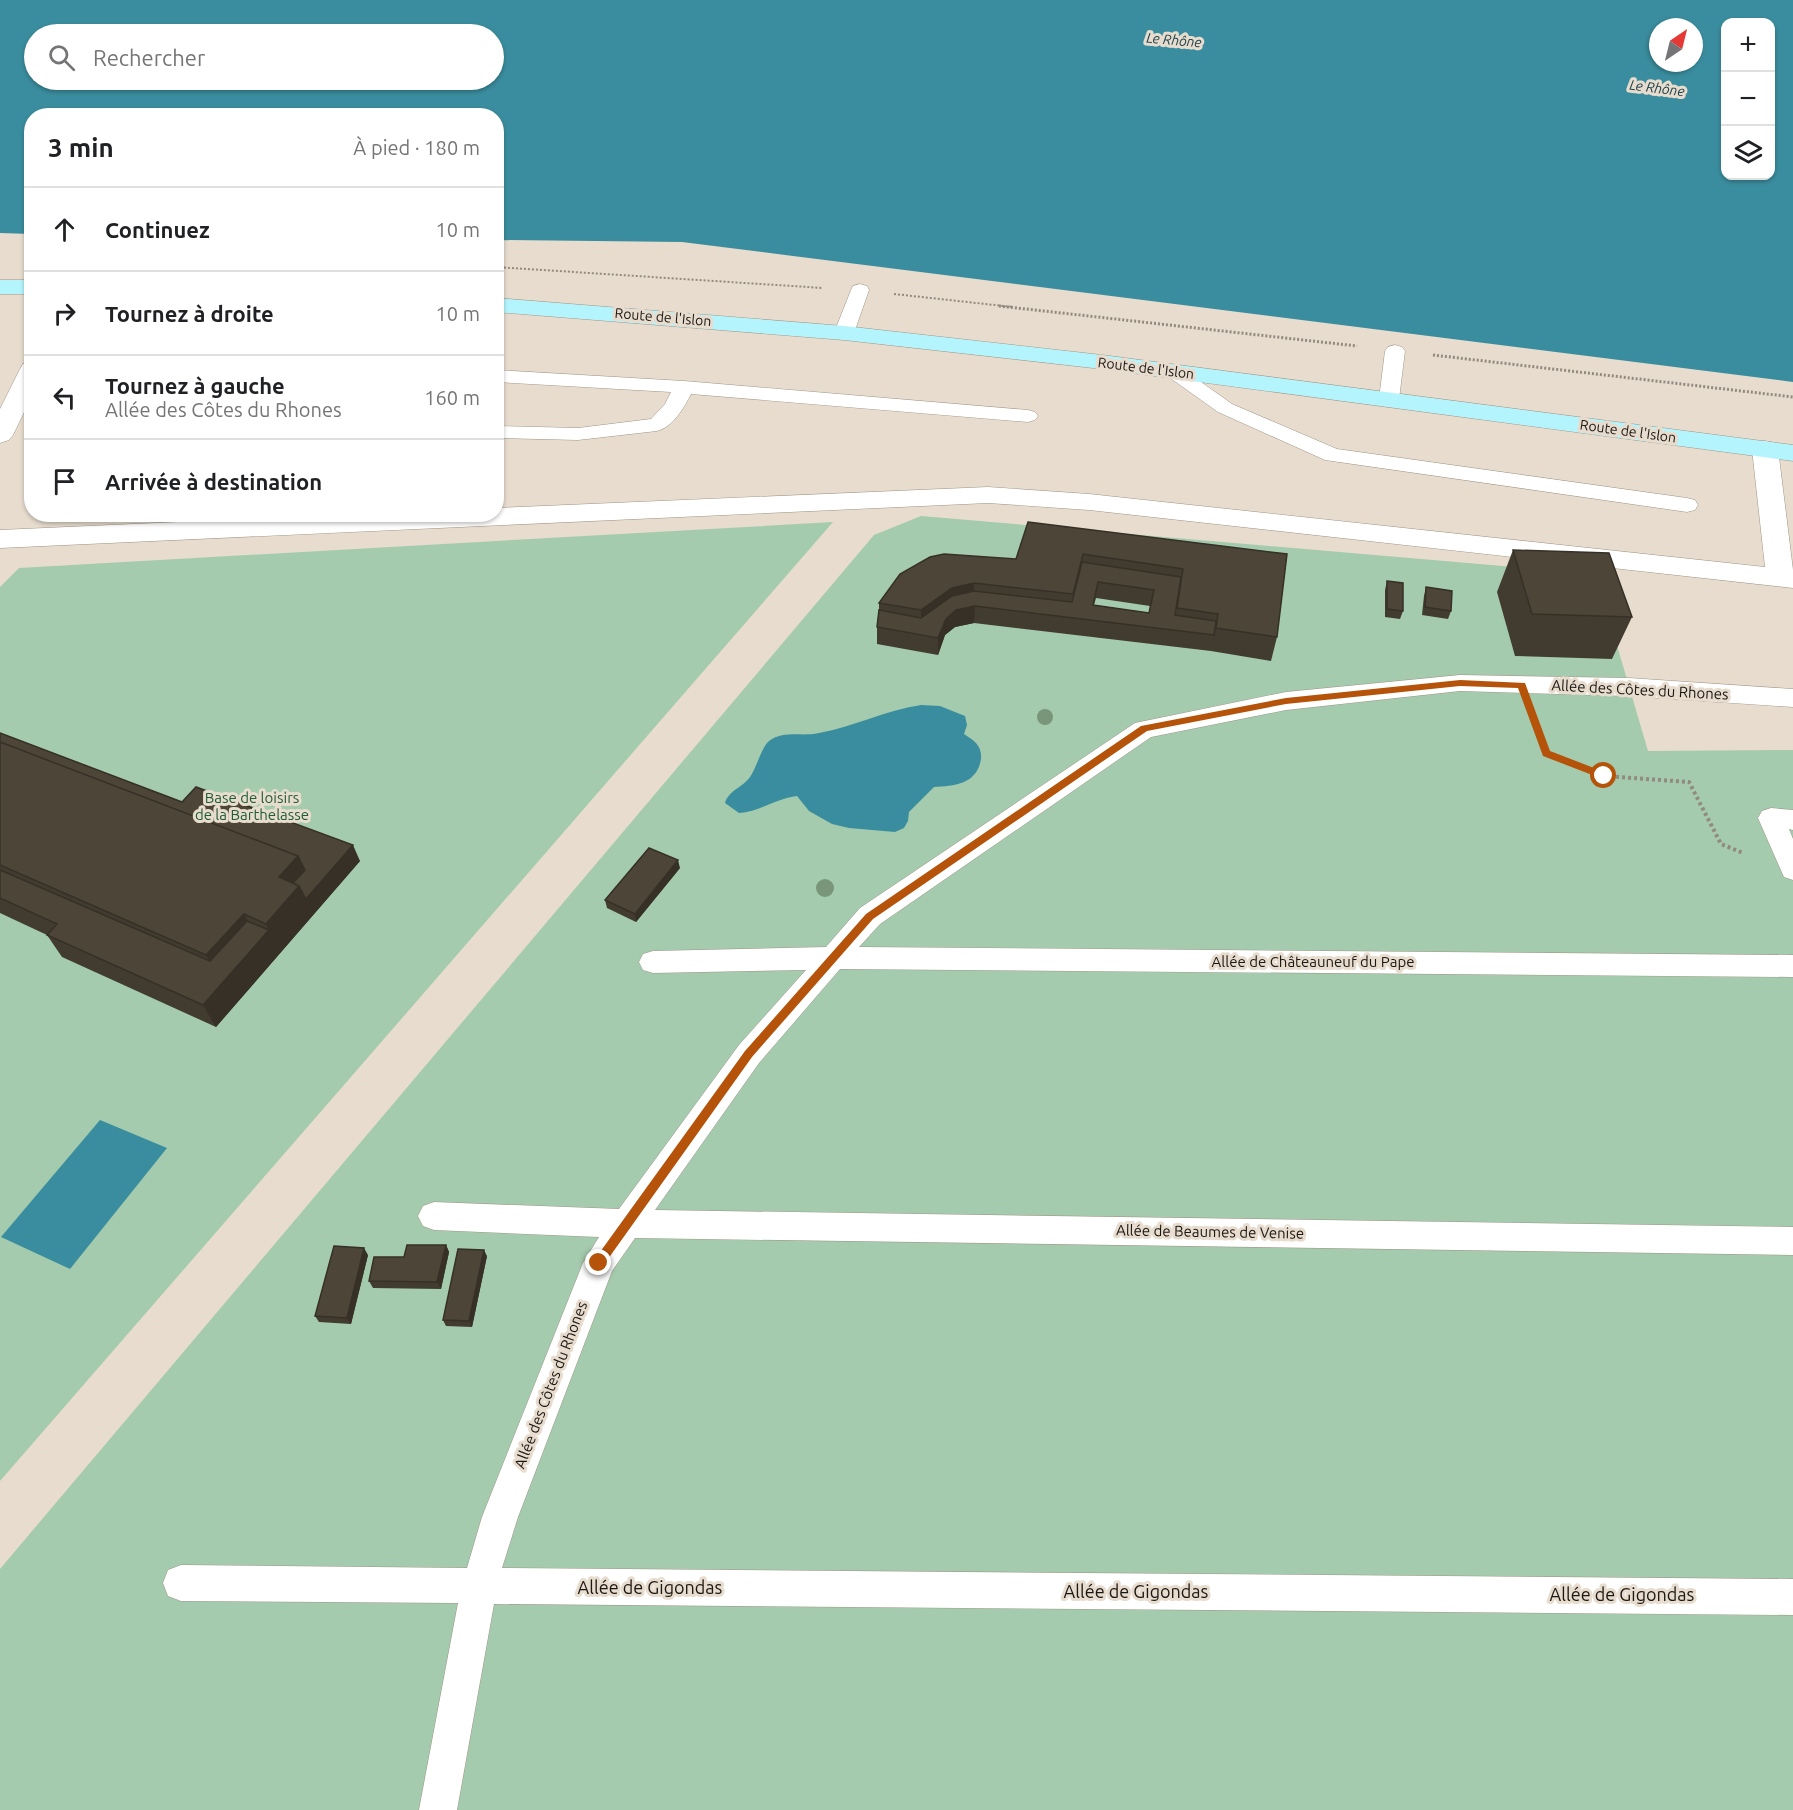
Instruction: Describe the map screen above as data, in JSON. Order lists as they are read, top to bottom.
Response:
{
  "streets": {
    "street": ["Route de l'Islon"],
    "lane": [
      "Allée des Côtes du Rhones",
      "Allée de Châteauneuf du Pape",
      "Allée de Beaumes de Venise",
      "Allée de Gigondas"
    ]
  },
  "crossings": [
    ["Allée des Côtes du Rhones", "Allée de Châteauneuf du Pape"],
    ["Allée des Côtes du Rhones", "Allée de Beaumes de Venise"],
    ["Allée des Côtes du Rhones", "Allée de Gigondas"]
  ],
  "water": ["Le Rhône"],
  "parks": ["Base de loisirs de la Barthelasse"],
  "north": "top right",
  "page": {
    "map_buttons": ["+", "−"],
    "search": "Rechercher",
    "heading": ["3 min", "À pied · 180 m"],
    "list": [
      ["Continuez", "10 m"],
      ["Tournez à droite", "10 m"],
      ["Tournez à gauche", "Allée des Côtes du Rhones", "160 m"],
      "Arrivée à destination"
    ]
  }
}
